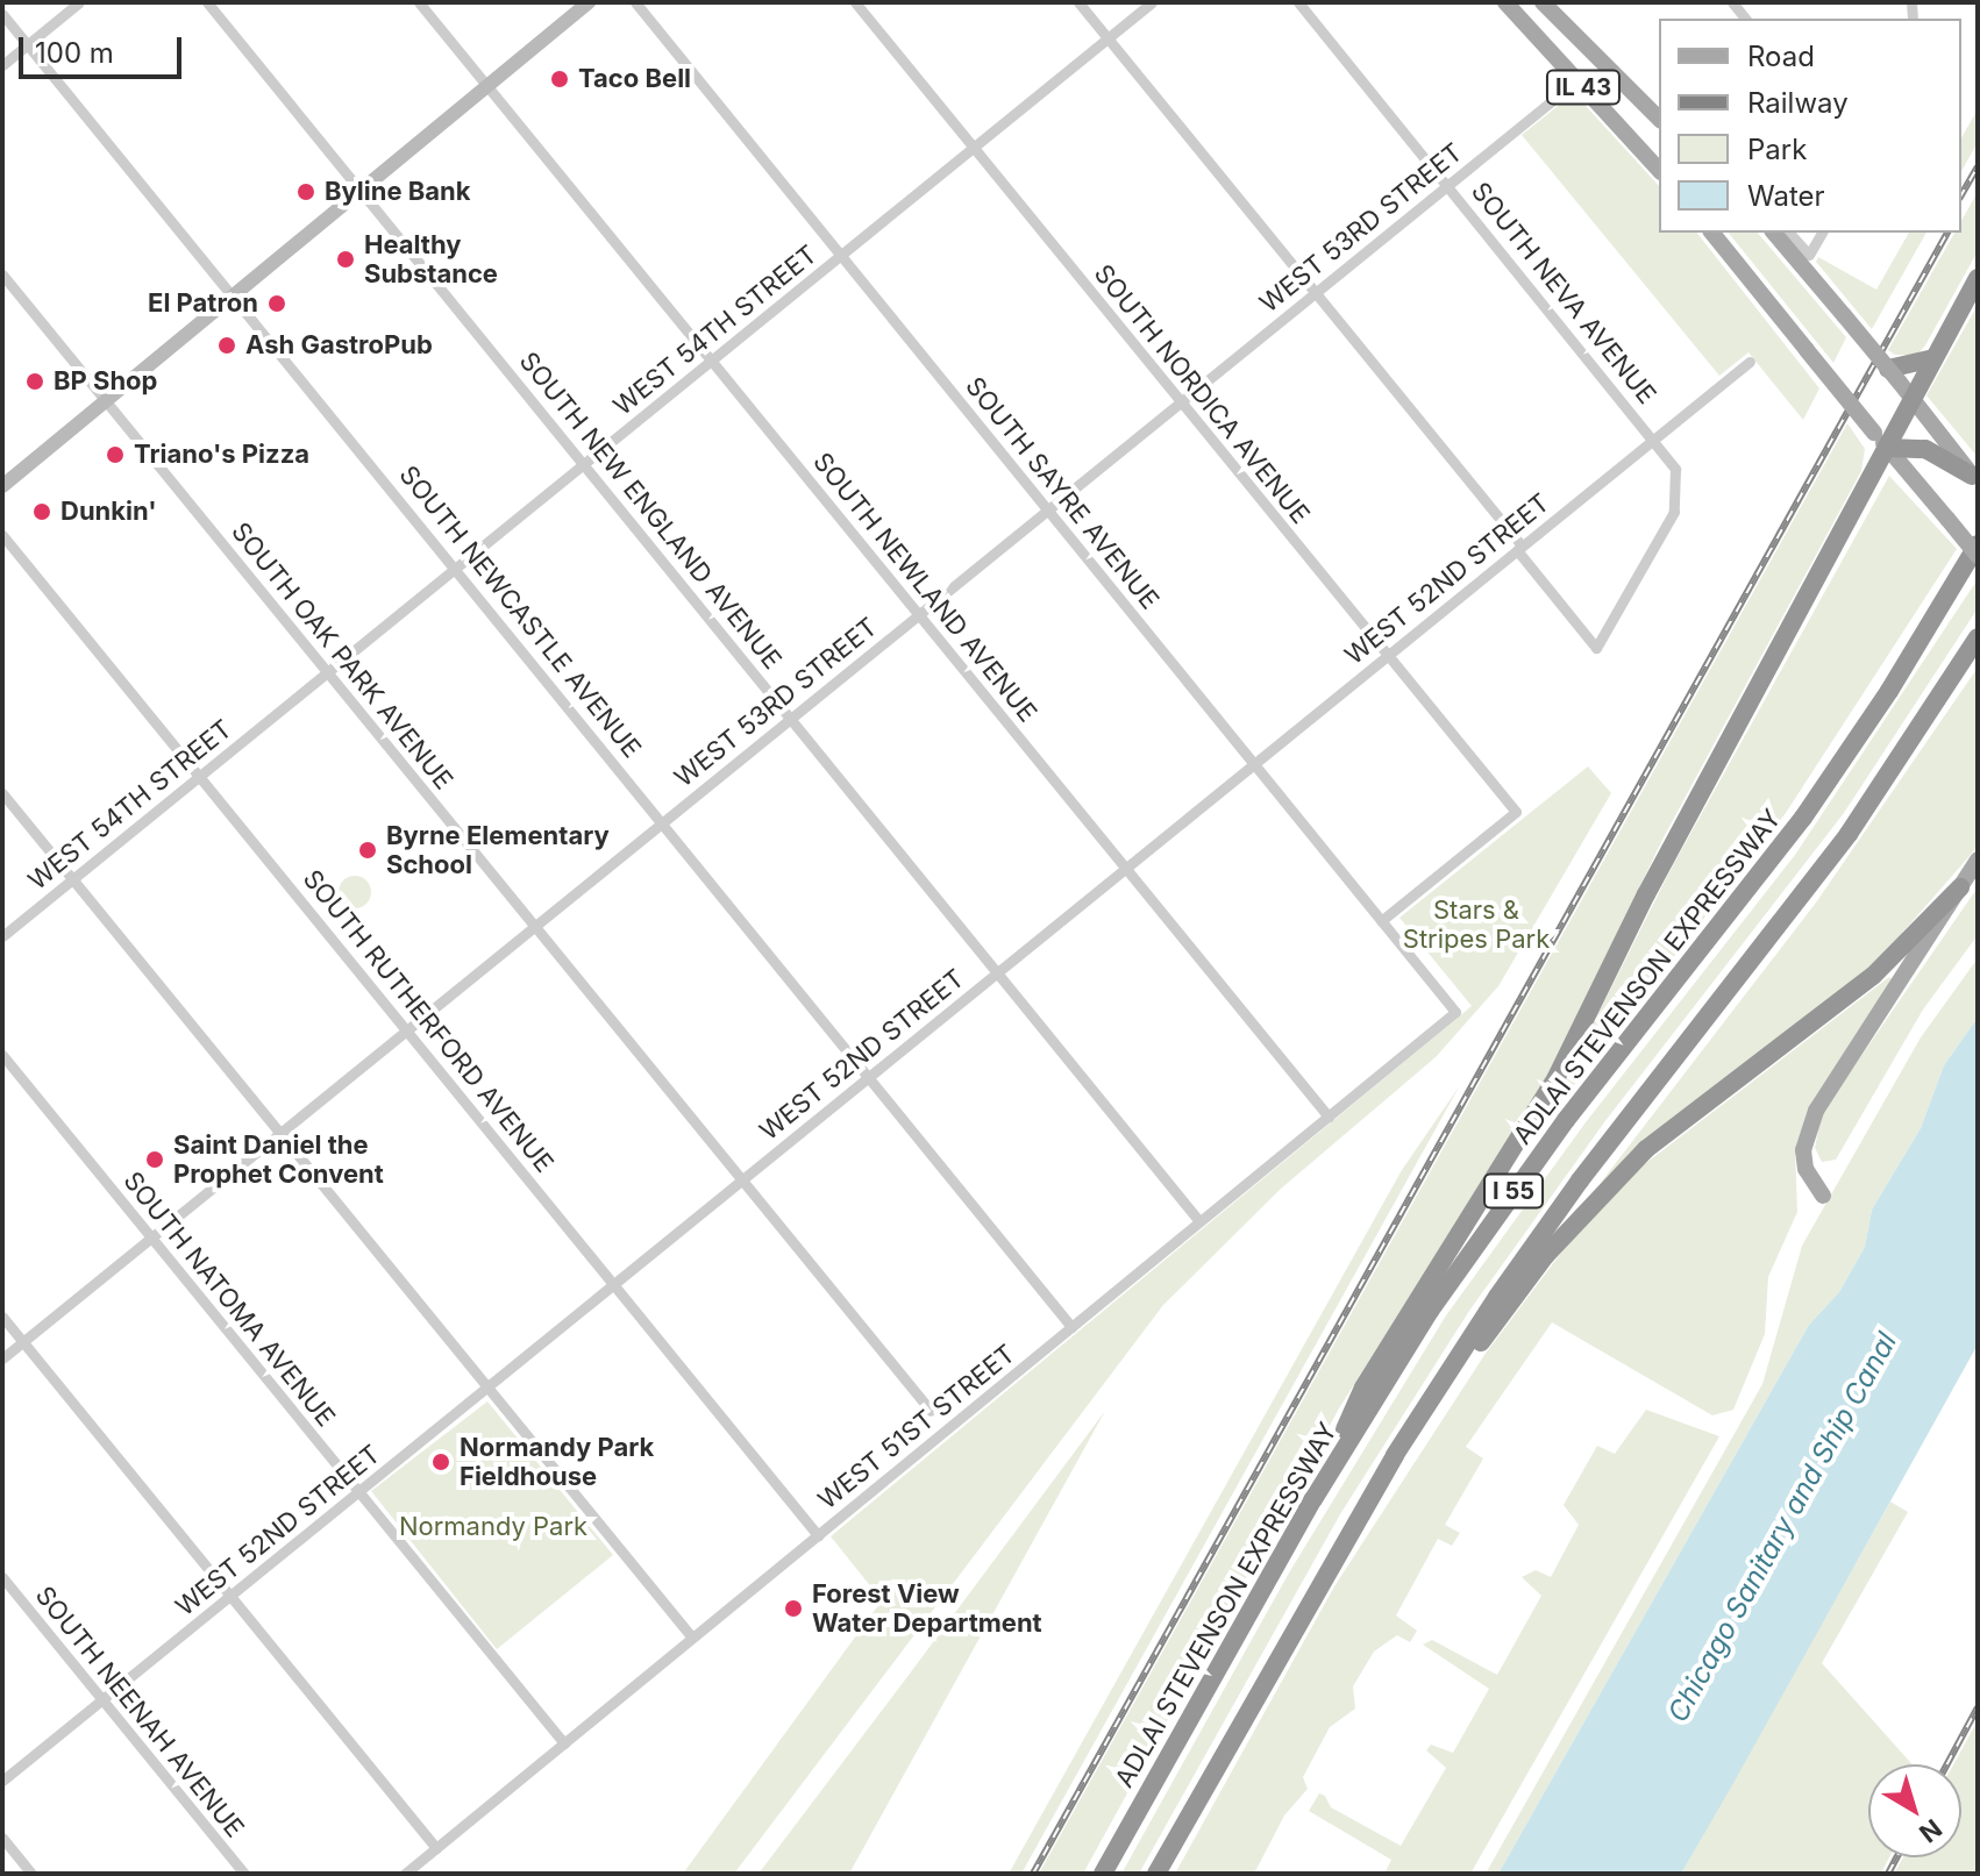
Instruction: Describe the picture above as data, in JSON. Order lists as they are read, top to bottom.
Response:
{
  "streets": {
    "highway": ["ADLAI STEVENSON EXPRESSWAY", "I 55"],
    "main road": ["IL 43"],
    "street": [
      "WEST 53RD STREET",
      "SOUTH NEVA AVENUE",
      "WEST 54TH STREET",
      "SOUTH NORDICA AVENUE",
      "SOUTH SAYRE AVENUE",
      "SOUTH NEW ENGLAND AVENUE",
      "WEST 52ND STREET",
      "SOUTH NEWLAND AVENUE",
      "SOUTH NEWCASTLE AVENUE",
      "SOUTH OAK PARK AVENUE",
      "SOUTH RUTHERFORD AVENUE",
      "SOUTH NATOMA AVENUE",
      "WEST 51ST STREET",
      "SOUTH NEENAH AVENUE"
    ]
  },
  "crossings": [
    ["IL 43", "WEST 53RD STREET"],
    ["WEST 53RD STREET", "SOUTH NEVA AVENUE"],
    ["WEST 53RD STREET", "SOUTH NORDICA AVENUE"],
    ["WEST 53RD STREET", "SOUTH SAYRE AVENUE"],
    ["WEST 53RD STREET", "SOUTH NEW ENGLAND AVENUE"],
    ["WEST 53RD STREET", "SOUTH NEWLAND AVENUE"],
    ["WEST 53RD STREET", "SOUTH NEWCASTLE AVENUE"],
    ["WEST 53RD STREET", "SOUTH OAK PARK AVENUE"],
    ["WEST 53RD STREET", "SOUTH RUTHERFORD AVENUE"],
    ["WEST 53RD STREET", "SOUTH NATOMA AVENUE"],
    ["SOUTH NEVA AVENUE", "WEST 52ND STREET"],
    ["WEST 54TH STREET", "SOUTH NORDICA AVENUE"],
    ["WEST 54TH STREET", "SOUTH SAYRE AVENUE"],
    ["WEST 54TH STREET", "SOUTH NEW ENGLAND AVENUE"],
    ["WEST 54TH STREET", "SOUTH NEWLAND AVENUE"],
    ["WEST 54TH STREET", "SOUTH NEWCASTLE AVENUE"],
    ["WEST 54TH STREET", "SOUTH OAK PARK AVENUE"],
    ["WEST 54TH STREET", "SOUTH RUTHERFORD AVENUE"],
    ["SOUTH NORDICA AVENUE", "SOUTH SAYRE AVENUE"],
    ["SOUTH NORDICA AVENUE", "WEST 52ND STREET"],
    ["SOUTH SAYRE AVENUE", "WEST 52ND STREET"],
    ["SOUTH SAYRE AVENUE", "WEST 51ST STREET"],
    ["SOUTH NEW ENGLAND AVENUE", "WEST 52ND STREET"],
    ["SOUTH NEW ENGLAND AVENUE", "WEST 51ST STREET"],
    ["WEST 52ND STREET", "SOUTH NEWLAND AVENUE"],
    ["WEST 52ND STREET", "SOUTH NEWCASTLE AVENUE"],
    ["WEST 52ND STREET", "SOUTH OAK PARK AVENUE"],
    ["WEST 52ND STREET", "SOUTH RUTHERFORD AVENUE"],
    ["WEST 52ND STREET", "SOUTH NATOMA AVENUE"],
    ["WEST 52ND STREET", "SOUTH NEENAH AVENUE"],
    ["SOUTH NEWLAND AVENUE", "WEST 51ST STREET"],
    ["SOUTH NEWCASTLE AVENUE", "WEST 51ST STREET"],
    ["SOUTH RUTHERFORD AVENUE", "WEST 51ST STREET"],
    ["SOUTH NATOMA AVENUE", "WEST 51ST STREET"]
  ],
  "water": ["Chicago Sanitary and Ship Canal"],
  "parks": ["Stars & Stripes Park", "Normandy Park"],
  "places": [
    "Taco Bell",
    "Byline Bank",
    "Healthy Substance",
    "El Patron",
    "Ash GastroPub",
    "BP Shop",
    "Triano's Pizza",
    "Dunkin'",
    "Byrne Elementary School",
    "Saint Daniel the Prophet Convent",
    "Normandy Park Fieldhouse",
    "Forest View Water Department"
  ],
  "legend": [
    "Road",
    "Railway",
    "Park",
    "Water"
  ],
  "scale_bar": "100 m",
  "north": "bottom right"
}
